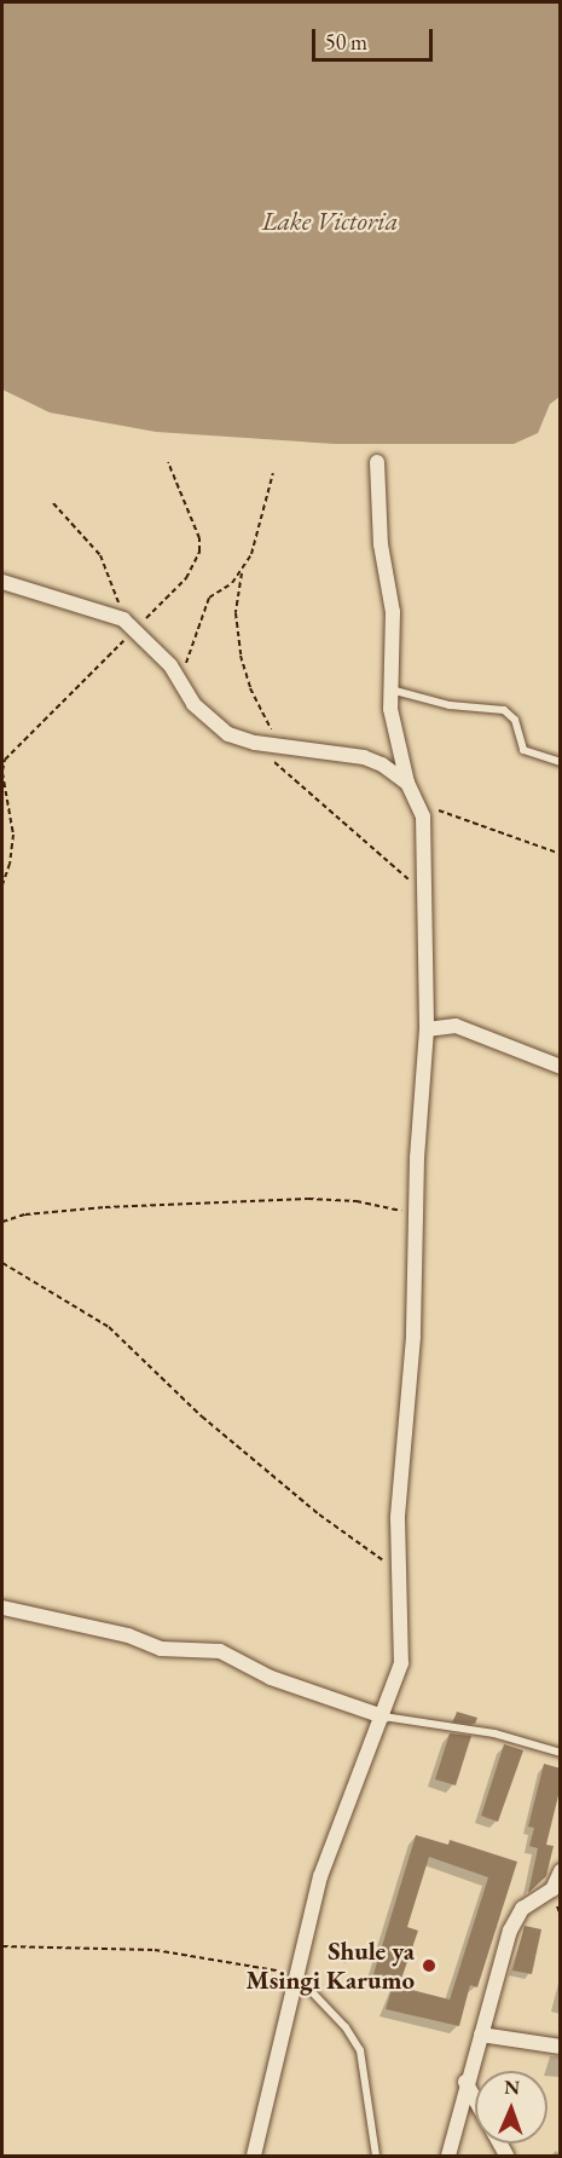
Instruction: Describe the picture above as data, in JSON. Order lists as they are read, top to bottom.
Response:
{
  "water": ["Lake Victoria"],
  "places": ["Shule ya Msingi Karumo"],
  "scale_bar": "50 m",
  "north": "top"
}
